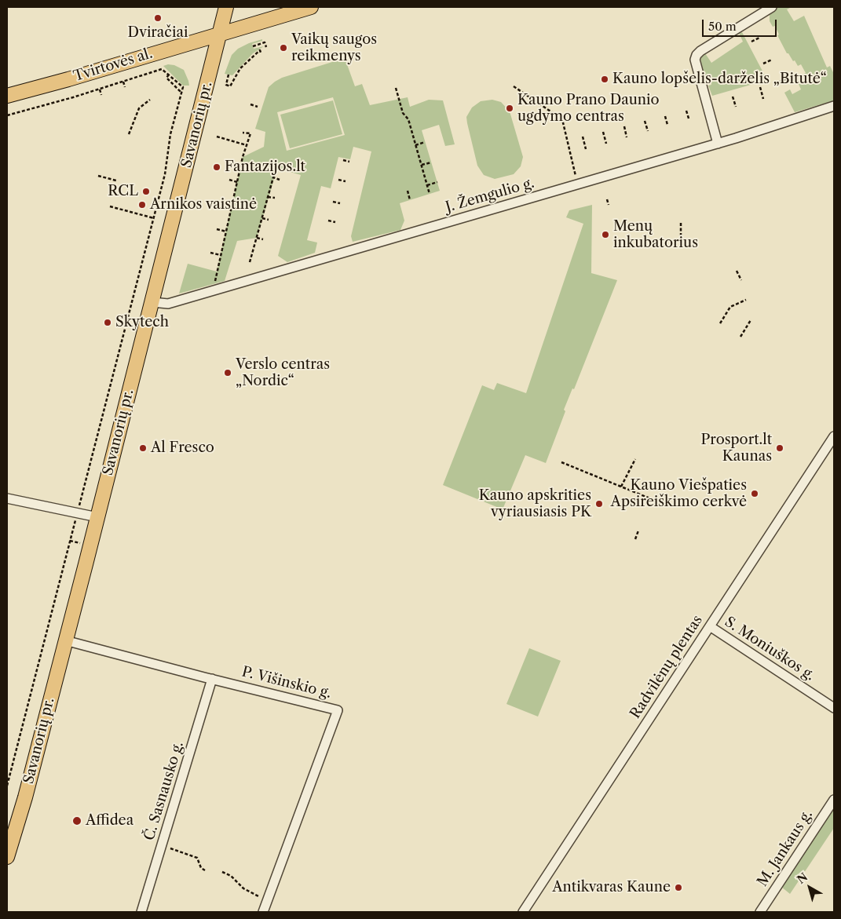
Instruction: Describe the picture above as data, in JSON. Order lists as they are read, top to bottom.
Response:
{
  "streets": {
    "main road": ["Tvirtovės al.", "Savanorių pr."],
    "street": [
      "J. Žemgulio g.",
      "S. Moniuškos g.",
      "Radvilėnų plentas",
      "P. Višinskio g.",
      "Č. Sasnausko g.",
      "M. Jankaus g."
    ]
  },
  "crossings": [
    ["Tvirtovės al.", "Savanorių pr."],
    ["Savanorių pr.", "J. Žemgulio g."],
    ["Savanorių pr.", "P. Višinskio g."],
    ["S. Moniuškos g.", "Radvilėnų plentas"],
    ["P. Višinskio g.", "Č. Sasnausko g."]
  ],
  "places": [
    "Dviračiai",
    "Vaikų saugos reikmenys",
    "Kauno lopšelis-darželis „Bitutė“",
    "Kauno Prano Daunio ugdymo centras",
    "Fantazijos.lt",
    "RCL",
    "Arnikos vaistinė",
    "Menų inkubatorius",
    "Skytech",
    "Verslo centras „Nordic“",
    "Al Fresco",
    "Prosport.lt Kaunas",
    "Kauno Viešpaties Apsireiškimo cerkvė",
    "Kauno apskrities vyriausiasis PK",
    "Affidea",
    "Antikvaras Kaune"
  ],
  "scale_bar": "50 m",
  "north": "top left"
}
